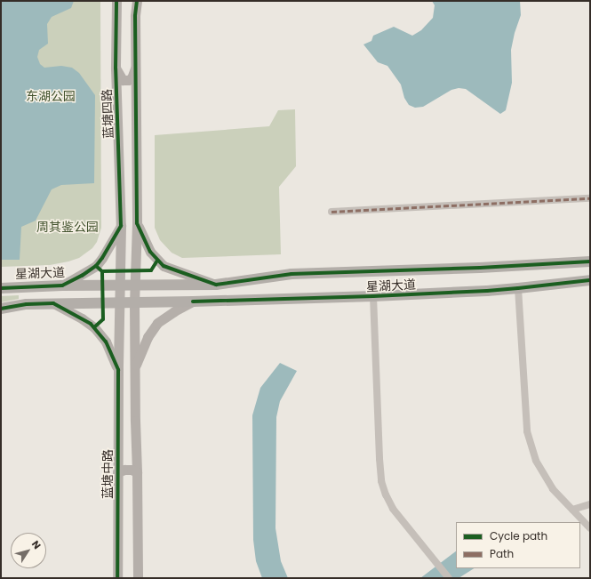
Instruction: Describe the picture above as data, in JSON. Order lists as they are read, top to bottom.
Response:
{
  "streets": {
    "main road": ["蓝塘四路", "星湖大道", "蓝塘中路"]
  },
  "crossings": [
    ["蓝塘四路", "星湖大道"],
    ["蓝塘四路", "蓝塘中路"],
    ["星湖大道", "蓝塘中路"]
  ],
  "parks": ["东湖公园", "周其鉴公园"],
  "legend": ["Cycle path", "Path"],
  "north": "top right"
}
